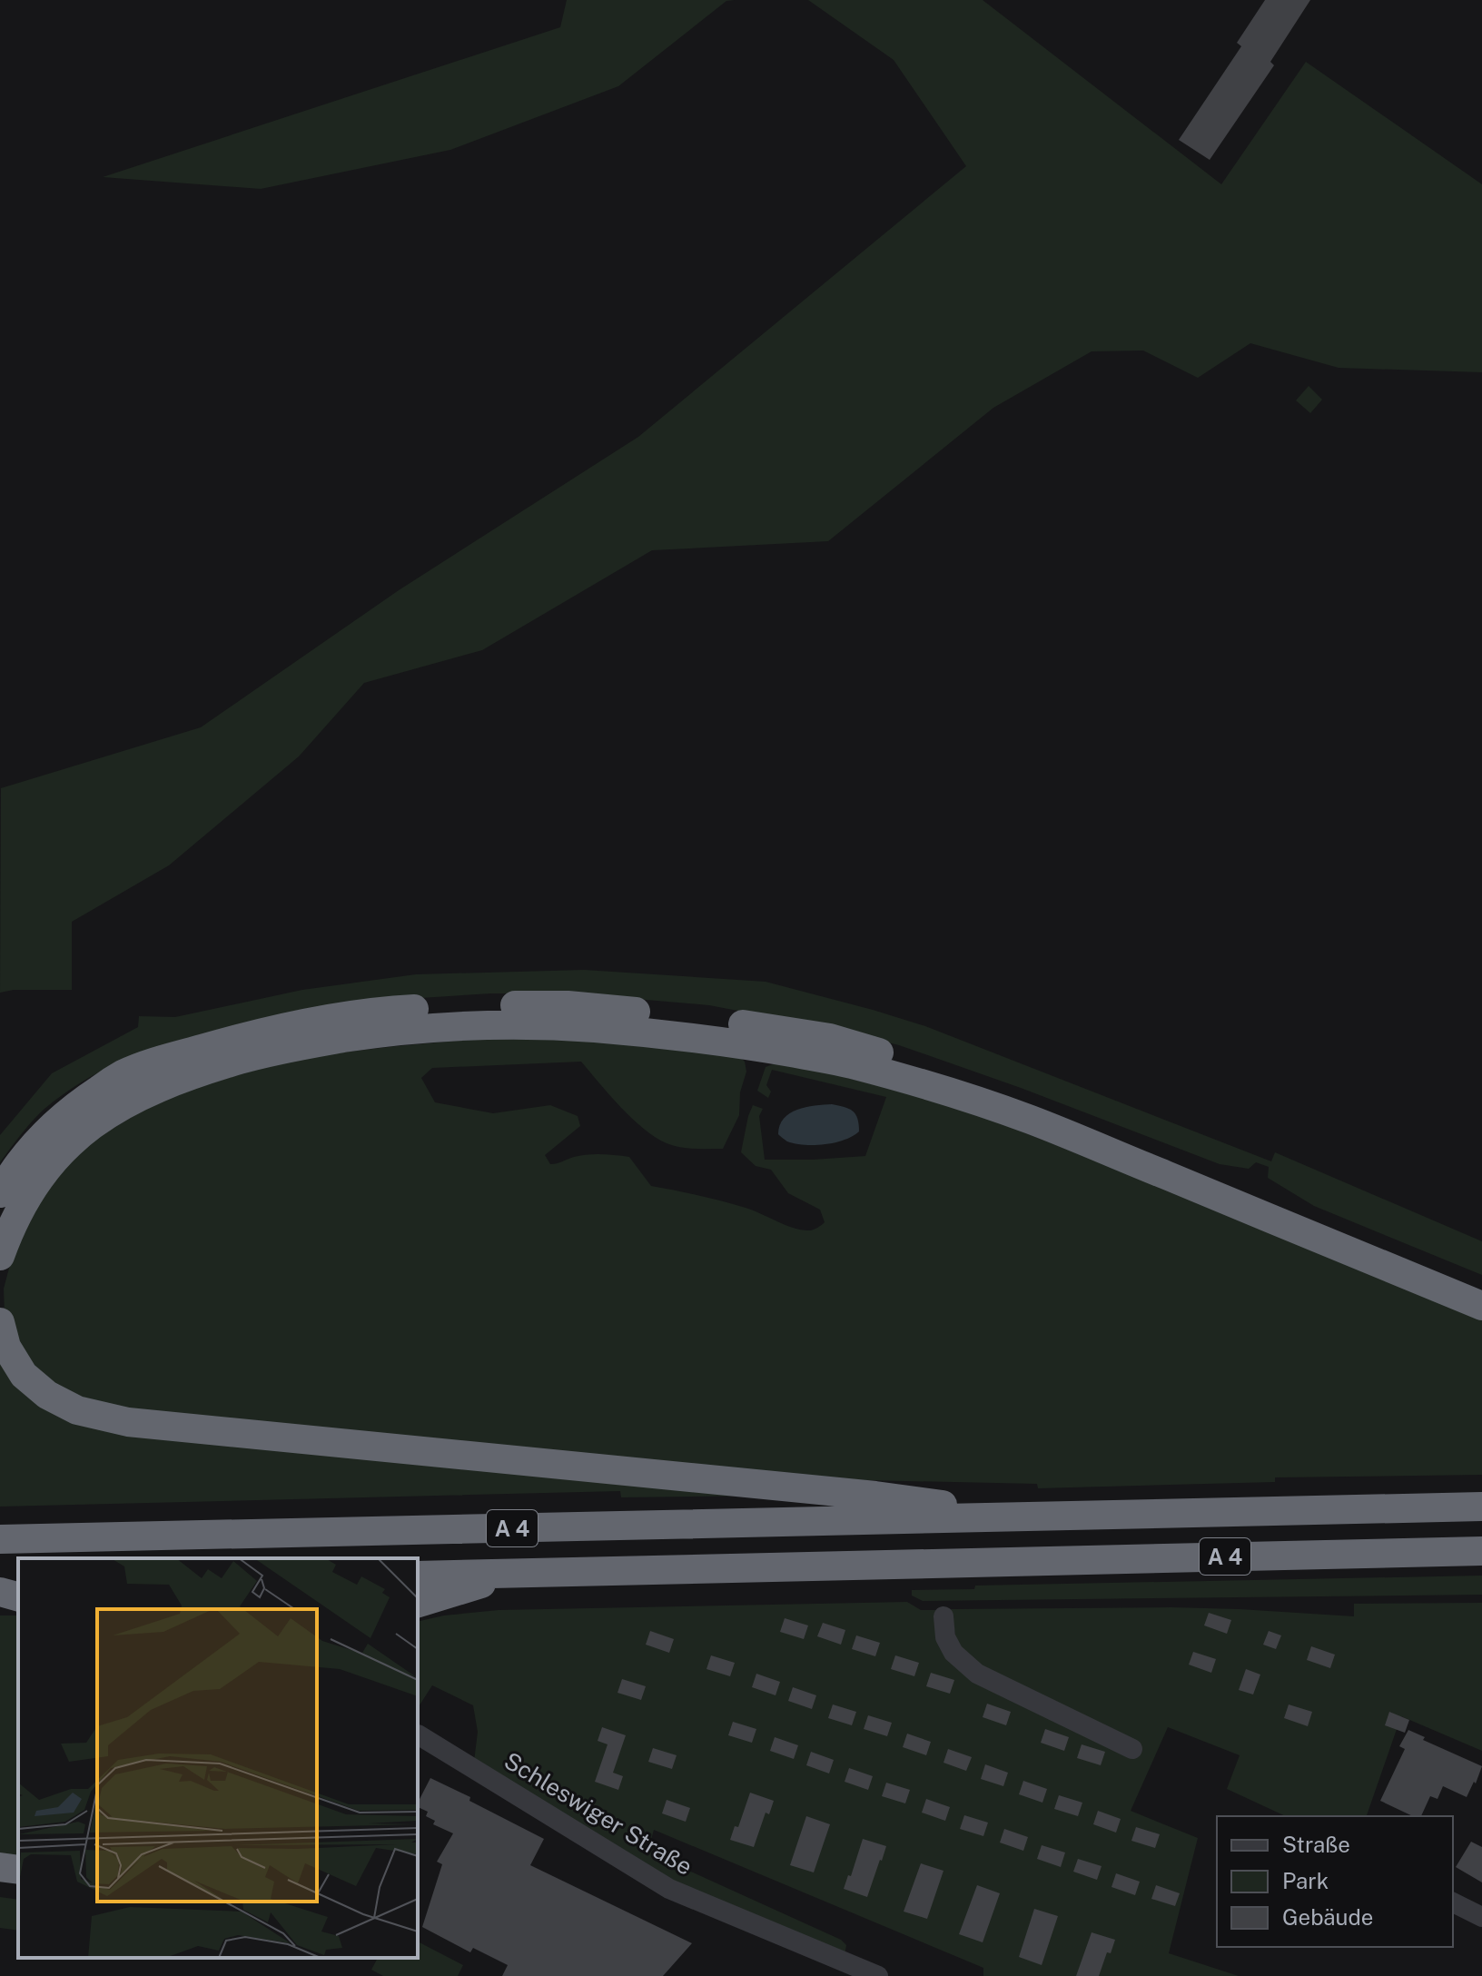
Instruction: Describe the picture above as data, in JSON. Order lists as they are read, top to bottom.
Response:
{
  "streets": {
    "highway": ["A 4"],
    "street": ["Schleswiger Straße"]
  },
  "legend": ["Straße", "Park", "Gebäude"]
}
